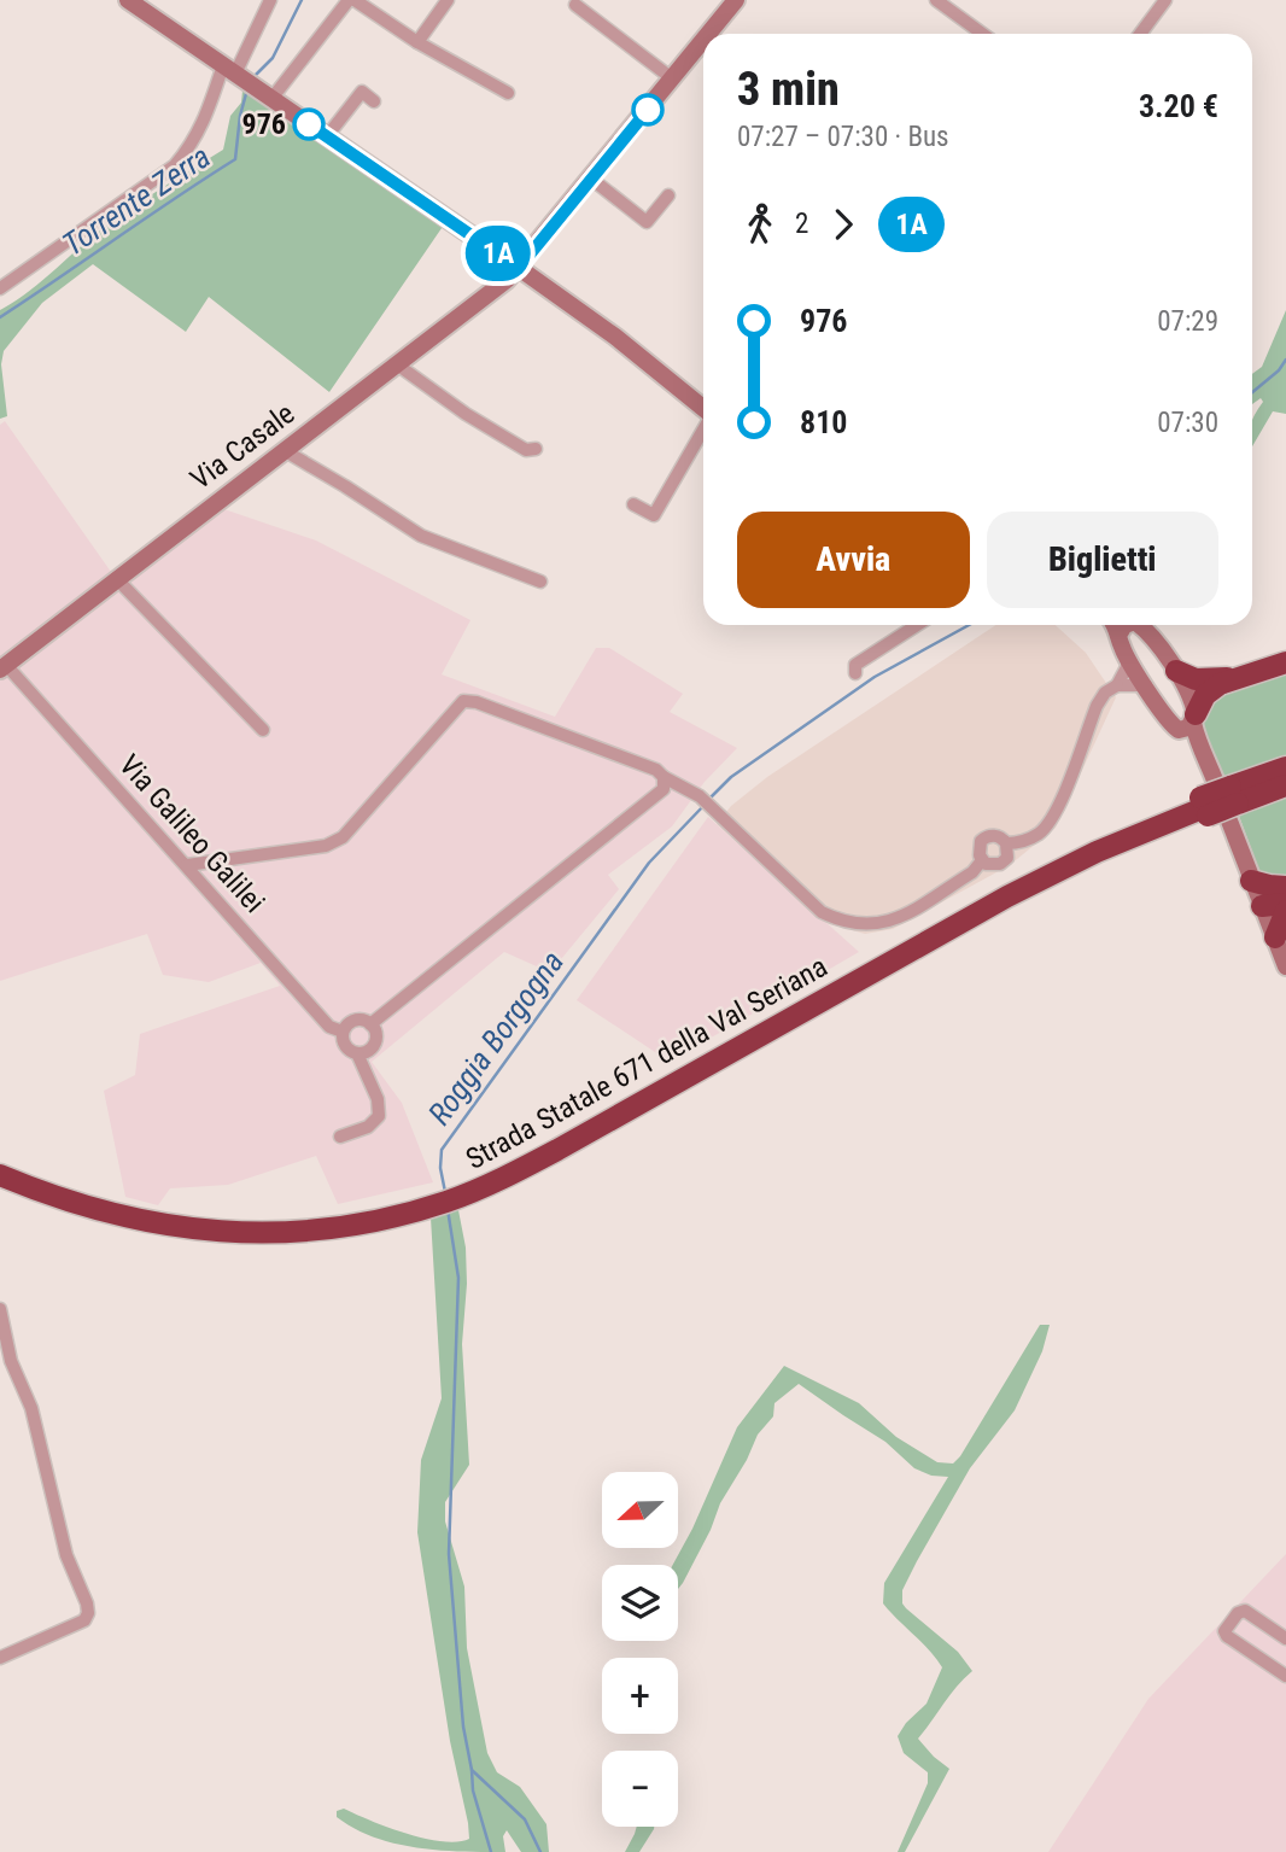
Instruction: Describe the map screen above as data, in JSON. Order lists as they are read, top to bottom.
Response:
{
  "streets": {
    "highway": ["Strada Statale 671 della Val Seriana"],
    "street": ["Via Casale", "Via Galileo Galilei"]
  },
  "crossings": [
    ["Via Casale", "Via Galileo Galilei"]
  ],
  "water": ["Torrente Zerra", "Roggia Borgogna"],
  "places": ["976"],
  "lines": ["bus line 1A"],
  "north": "left",
  "page": {
    "on_map": "1A",
    "heading": ["3 min", "07:27 – 07:30 · Bus", "3.20 €"],
    "legs": ["2", "1A"],
    "list": [
      {
        "name": "976",
        "value": "07:29"
      },
      {
        "name": "810",
        "value": "07:30"
      }
    ],
    "buttons": ["Avvia", "Biglietti"],
    "map_buttons": ["+", "−"]
  }
}
